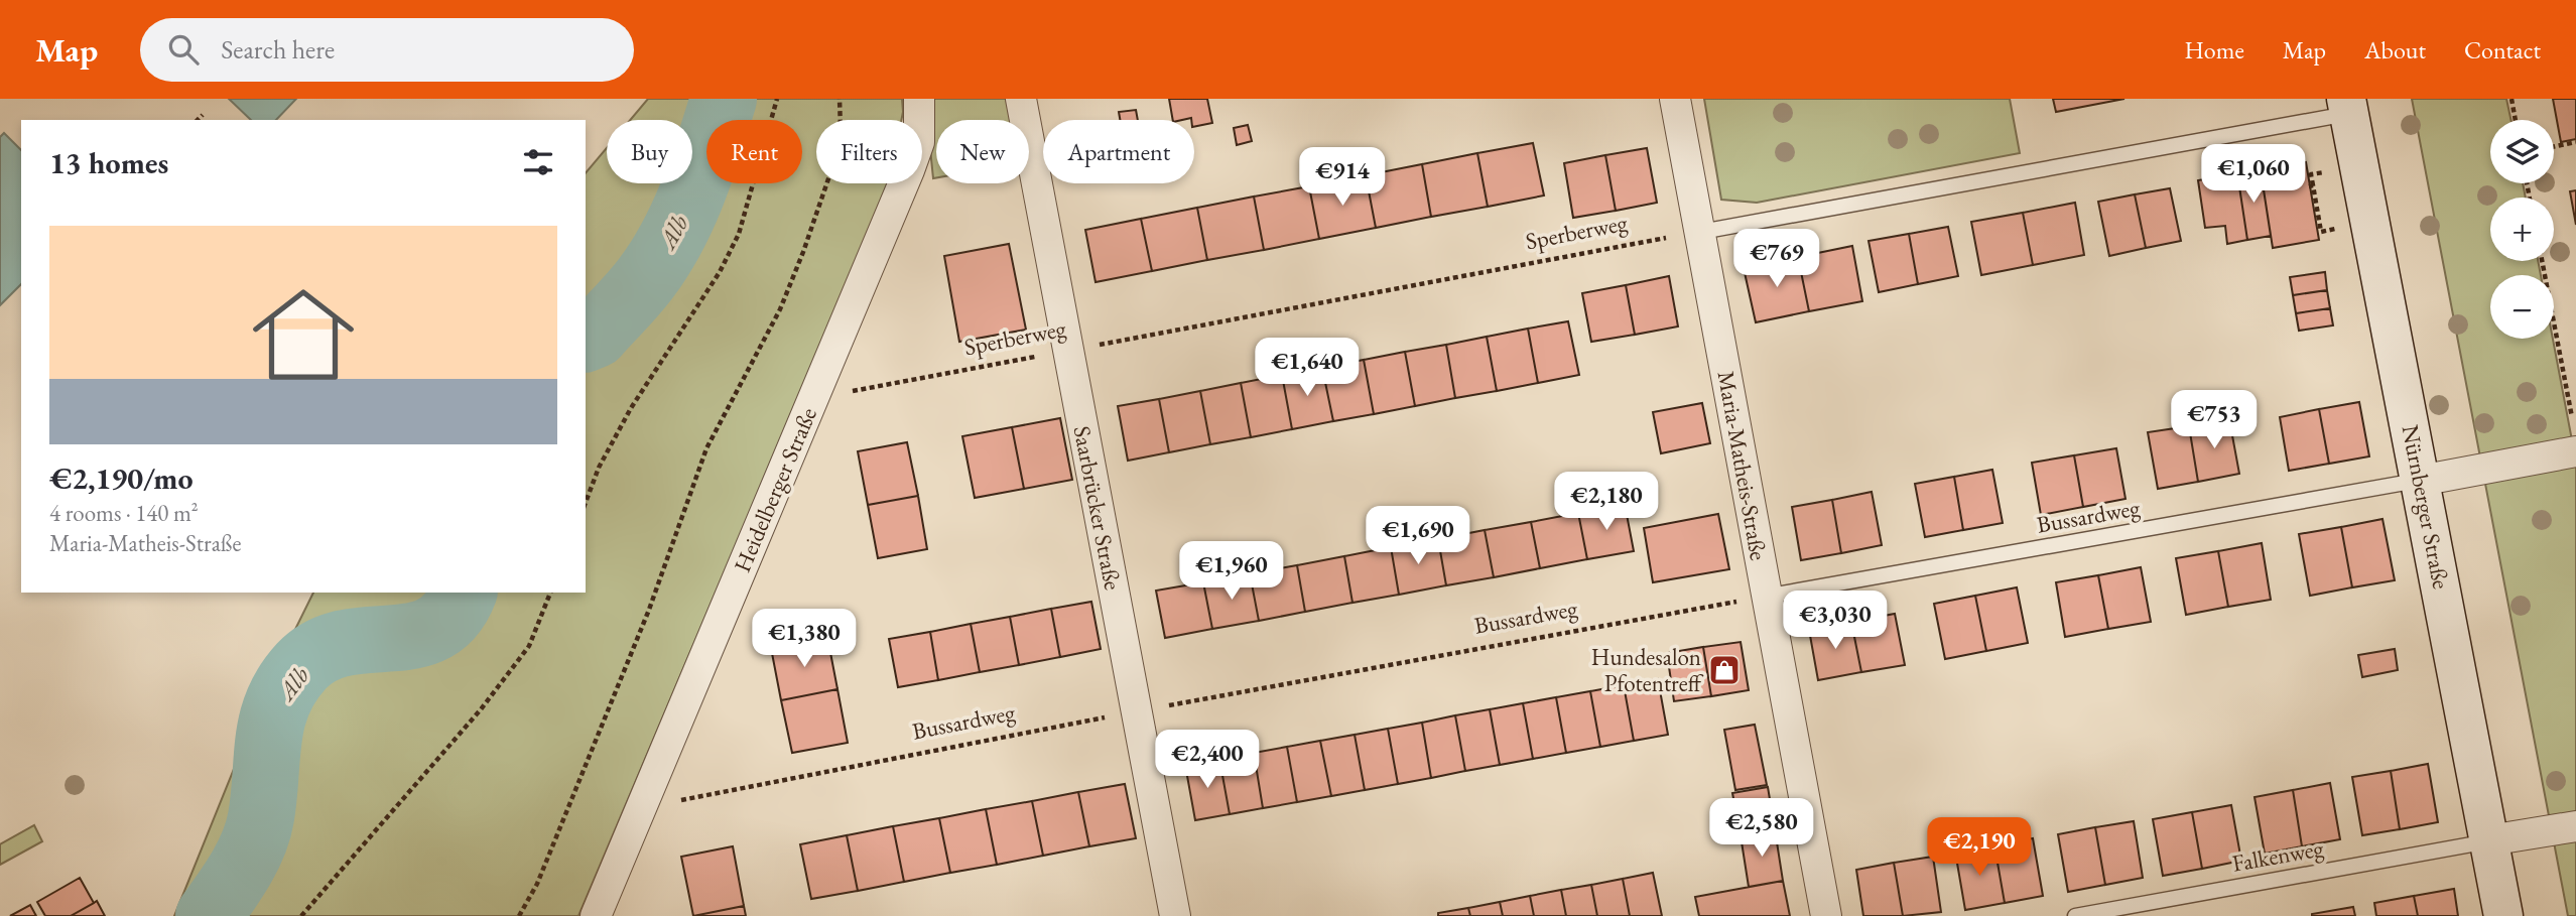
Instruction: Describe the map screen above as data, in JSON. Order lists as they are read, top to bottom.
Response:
{
  "streets": {
    "street": [
      "Maria-Matheis-Straße",
      "Heidelberger Straße",
      "Nürnberger Straße",
      "Saarbrücker Straße"
    ],
    "lane": ["Bussardweg", "Falkenweg"],
    "path": ["Sperberweg"]
  },
  "crossings": [
    ["Sperberweg", "Maria-Matheis-Straße"],
    ["Sperberweg", "Heidelberger Straße"],
    ["Sperberweg", "Saarbrücker Straße"],
    ["Maria-Matheis-Straße", "Bussardweg"],
    ["Heidelberger Straße", "Bussardweg"],
    ["Nürnberger Straße", "Bussardweg"],
    ["Nürnberger Straße", "Falkenweg"],
    ["Saarbrücker Straße", "Bussardweg"]
  ],
  "water": ["Alb"],
  "places": {
    "shop": ["Hundesalon Pfotentreff"]
  },
  "page": {
    "header": "Map",
    "search": "Search here",
    "nav": [
      "Home",
      "Map",
      "About",
      "Contact"
    ],
    "map_buttons": ["+", "−"],
    "chip": [
      "Buy",
      "Rent",
      "Filters",
      "New",
      "Apartment"
    ],
    "heading": "13 homes",
    "price": [
      "€1,060",
      "€914",
      "€769",
      "€1,640",
      "€753",
      "€2,180",
      "€1,690",
      "€1,960",
      "€3,030",
      "€1,380",
      "€2,400",
      "€2,580",
      "€2,190"
    ],
    "list": [
      {
        "name": "€2,190/mo",
        "note": "4 rooms · 140 m² · Maria-Matheis-Straße"
      }
    ]
  }
}
